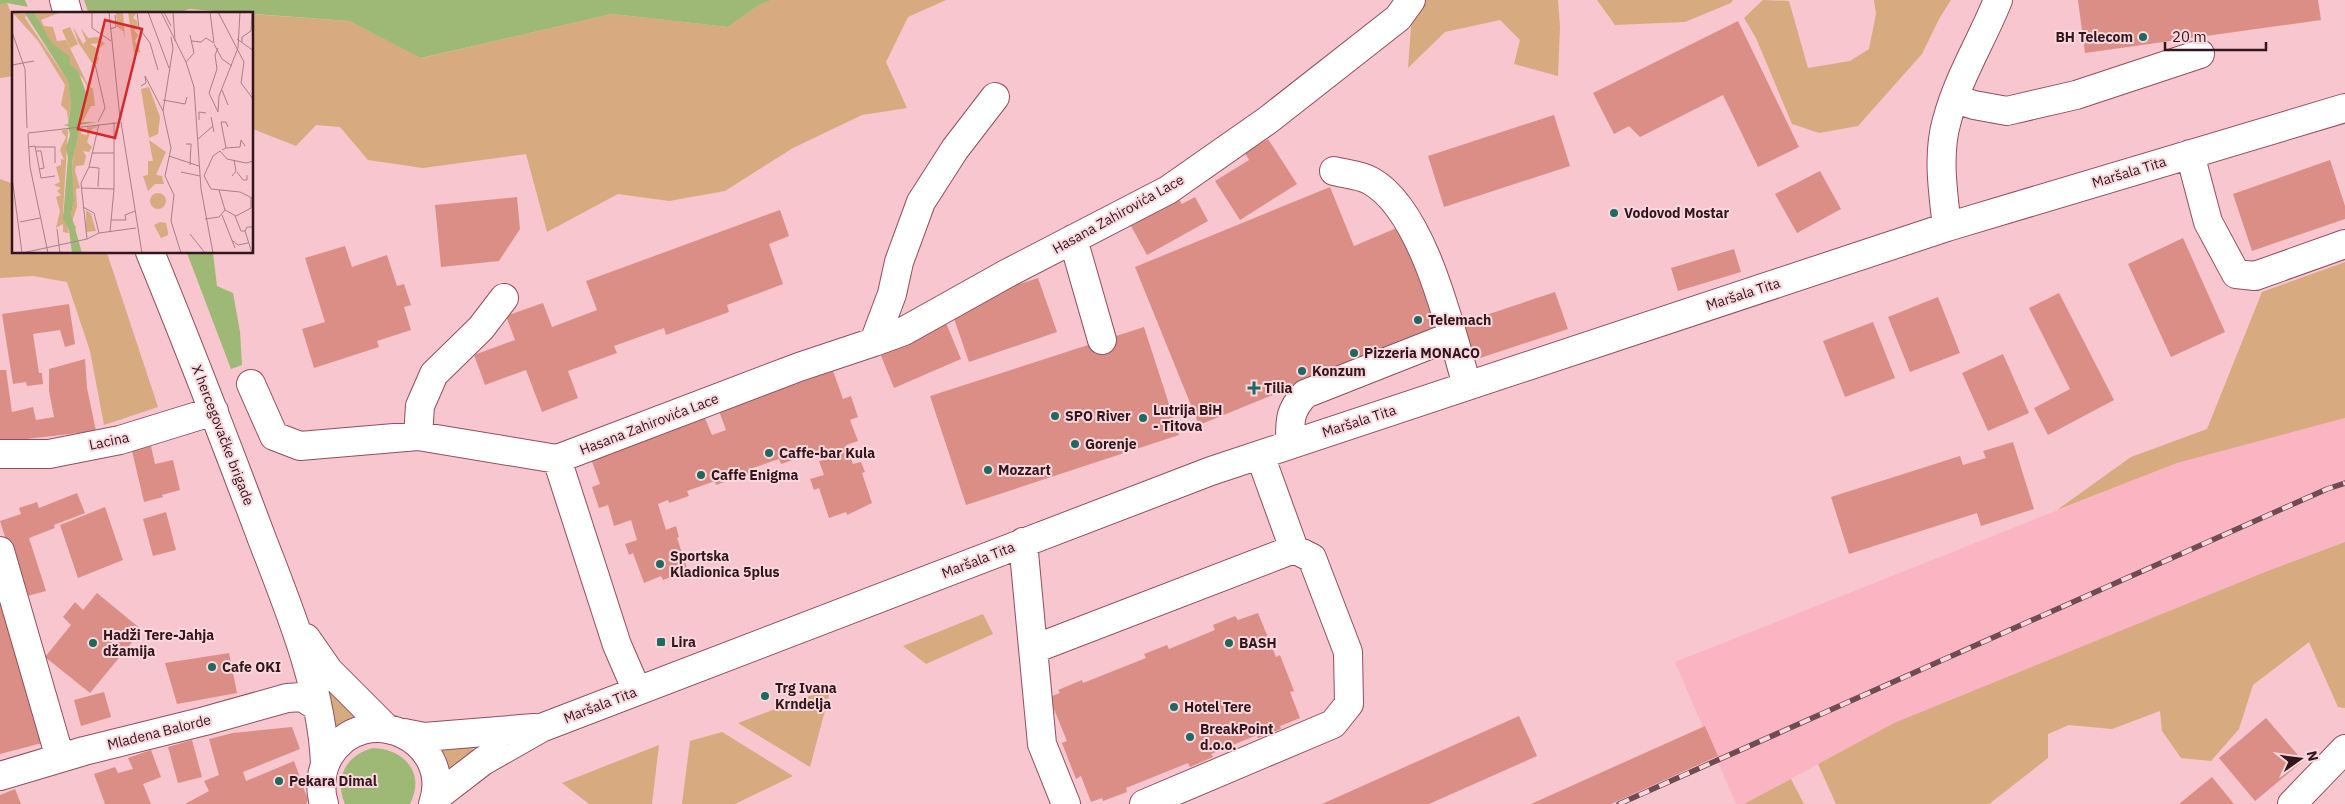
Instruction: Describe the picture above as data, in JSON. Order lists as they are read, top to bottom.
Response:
{
  "streets": {
    "street": [
      "Maršala Tita",
      "Hasana Zahirovića Lace",
      "X hercegovačke brigade",
      "Lacina",
      "Mladena Balorde"
    ]
  },
  "crossings": [
    ["Maršala Tita", "X hercegovačke brigade"],
    ["X hercegovačke brigade", "Lacina"],
    ["X hercegovačke brigade", "Mladena Balorde"]
  ],
  "places": {
    "other": [
      "BH Telecom",
      "Vodovod Mostar",
      "Telemach",
      "Pizzeria MONACO",
      "Konzum",
      "SPO River",
      "Lutrija BiH - Titova",
      "Gorenje",
      "Caffe-bar Kula",
      "Mozzart",
      "Caffe Enigma",
      "Sportska Kladionica 5plus",
      "Hadži Tere-Jahja džamija",
      "BASH",
      "Cafe OKI",
      "Trg Ivana Krndelja",
      "Hotel Tere",
      "BreakPoint d.o.o.",
      "Pekara Dimal"
    ],
    "health": ["Tilia"],
    "transit": ["Lira"]
  },
  "scale_bar": "20 m",
  "north": "right"
}
